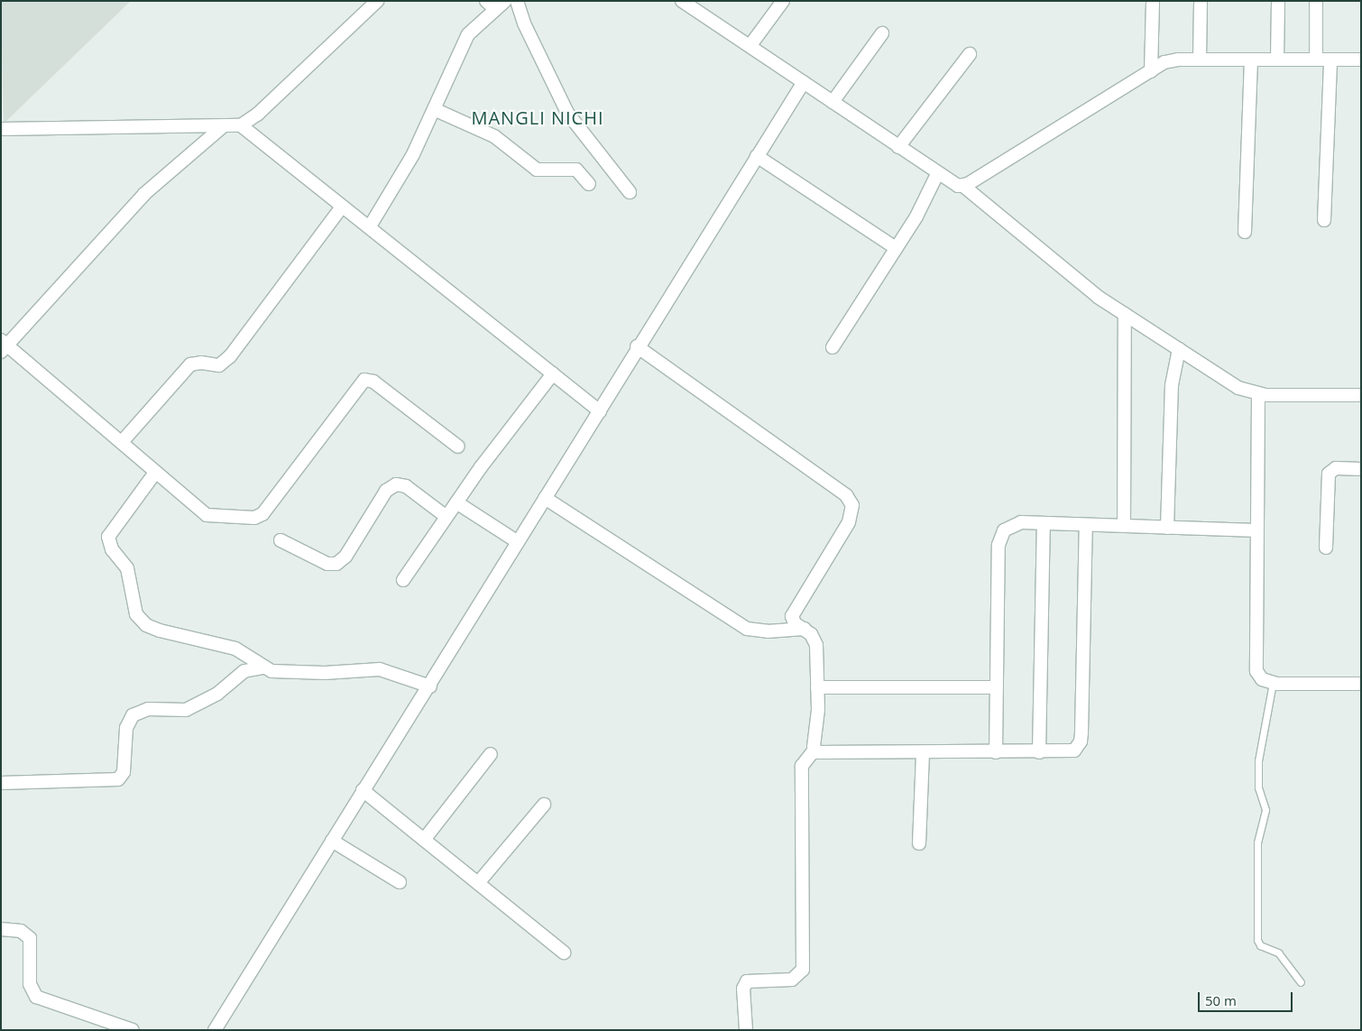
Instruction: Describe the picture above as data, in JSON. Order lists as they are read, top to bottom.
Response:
{
  "districts": ["MANGLI NICHI"],
  "scale_bar": "50 m"
}
